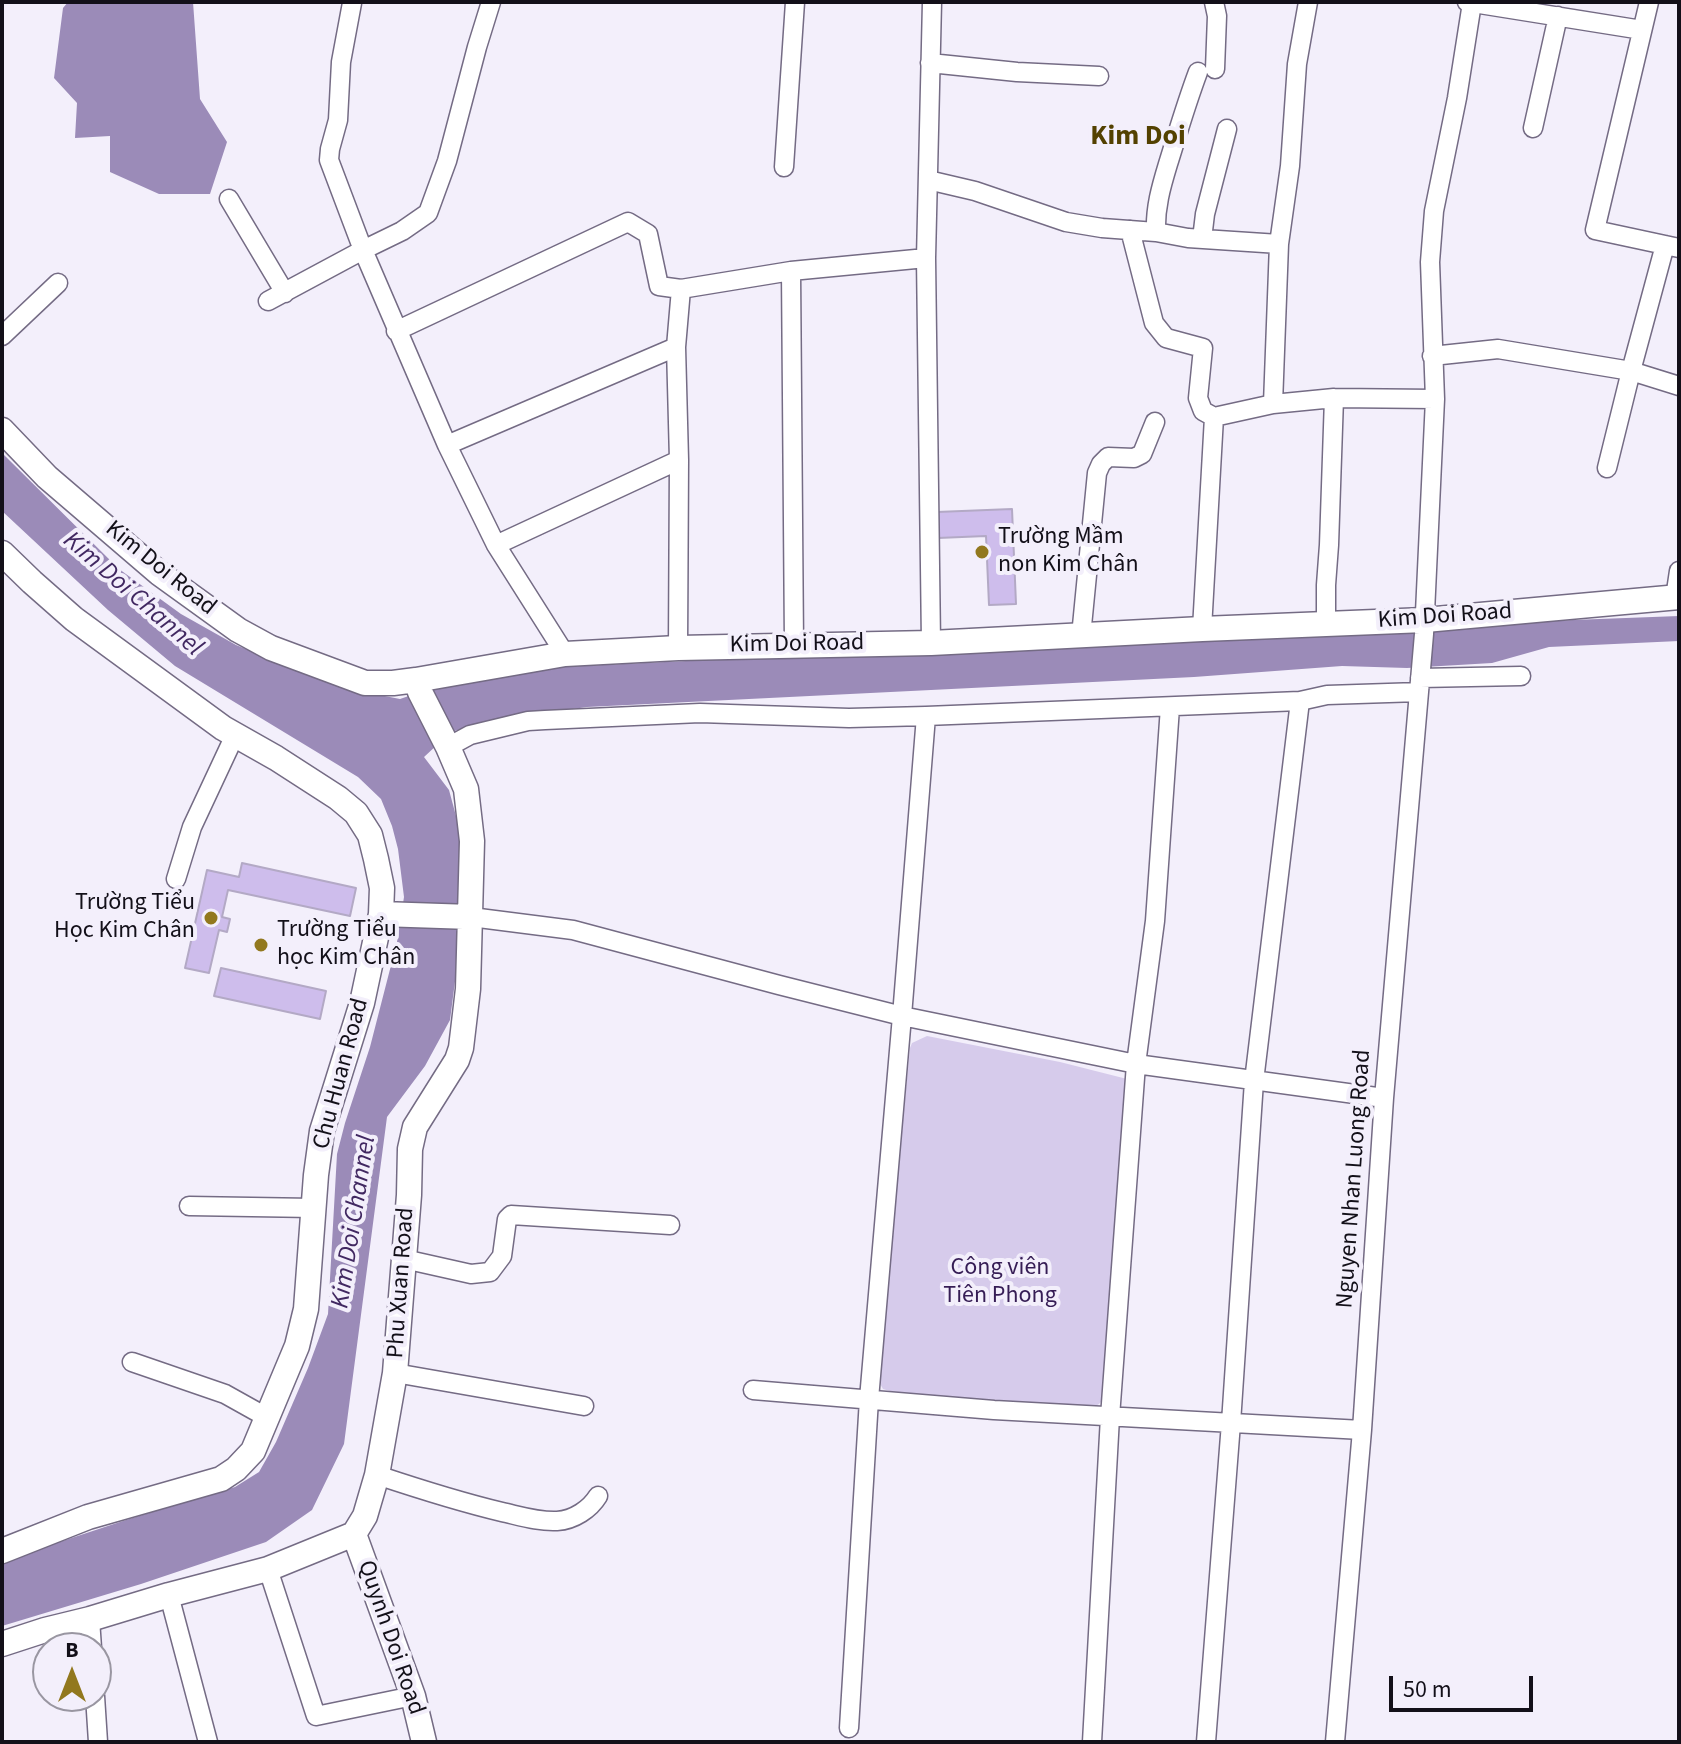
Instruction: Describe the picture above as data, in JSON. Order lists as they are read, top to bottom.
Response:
{
  "streets": {
    "street": [
      "Kim Doi Road",
      "Chu Huan Road",
      "Nguyen Nhan Luong Road",
      "Phu Xuan Road",
      "Quynh Doi Road"
    ]
  },
  "crossings": [
    ["Kim Doi Road", "Nguyen Nhan Luong Road"],
    ["Kim Doi Road", "Phu Xuan Road"],
    ["Phu Xuan Road", "Quynh Doi Road"]
  ],
  "districts": ["Kim Doi"],
  "water": ["Kim Doi Channel"],
  "parks": ["Công viên Tiên Phong"],
  "places": ["Trường Mầm non Kim Chân", "Trường Tiểu Học Kim Chân", "Trường Tiểu học Kim Chân"],
  "scale_bar": "50 m",
  "north": "top"
}
